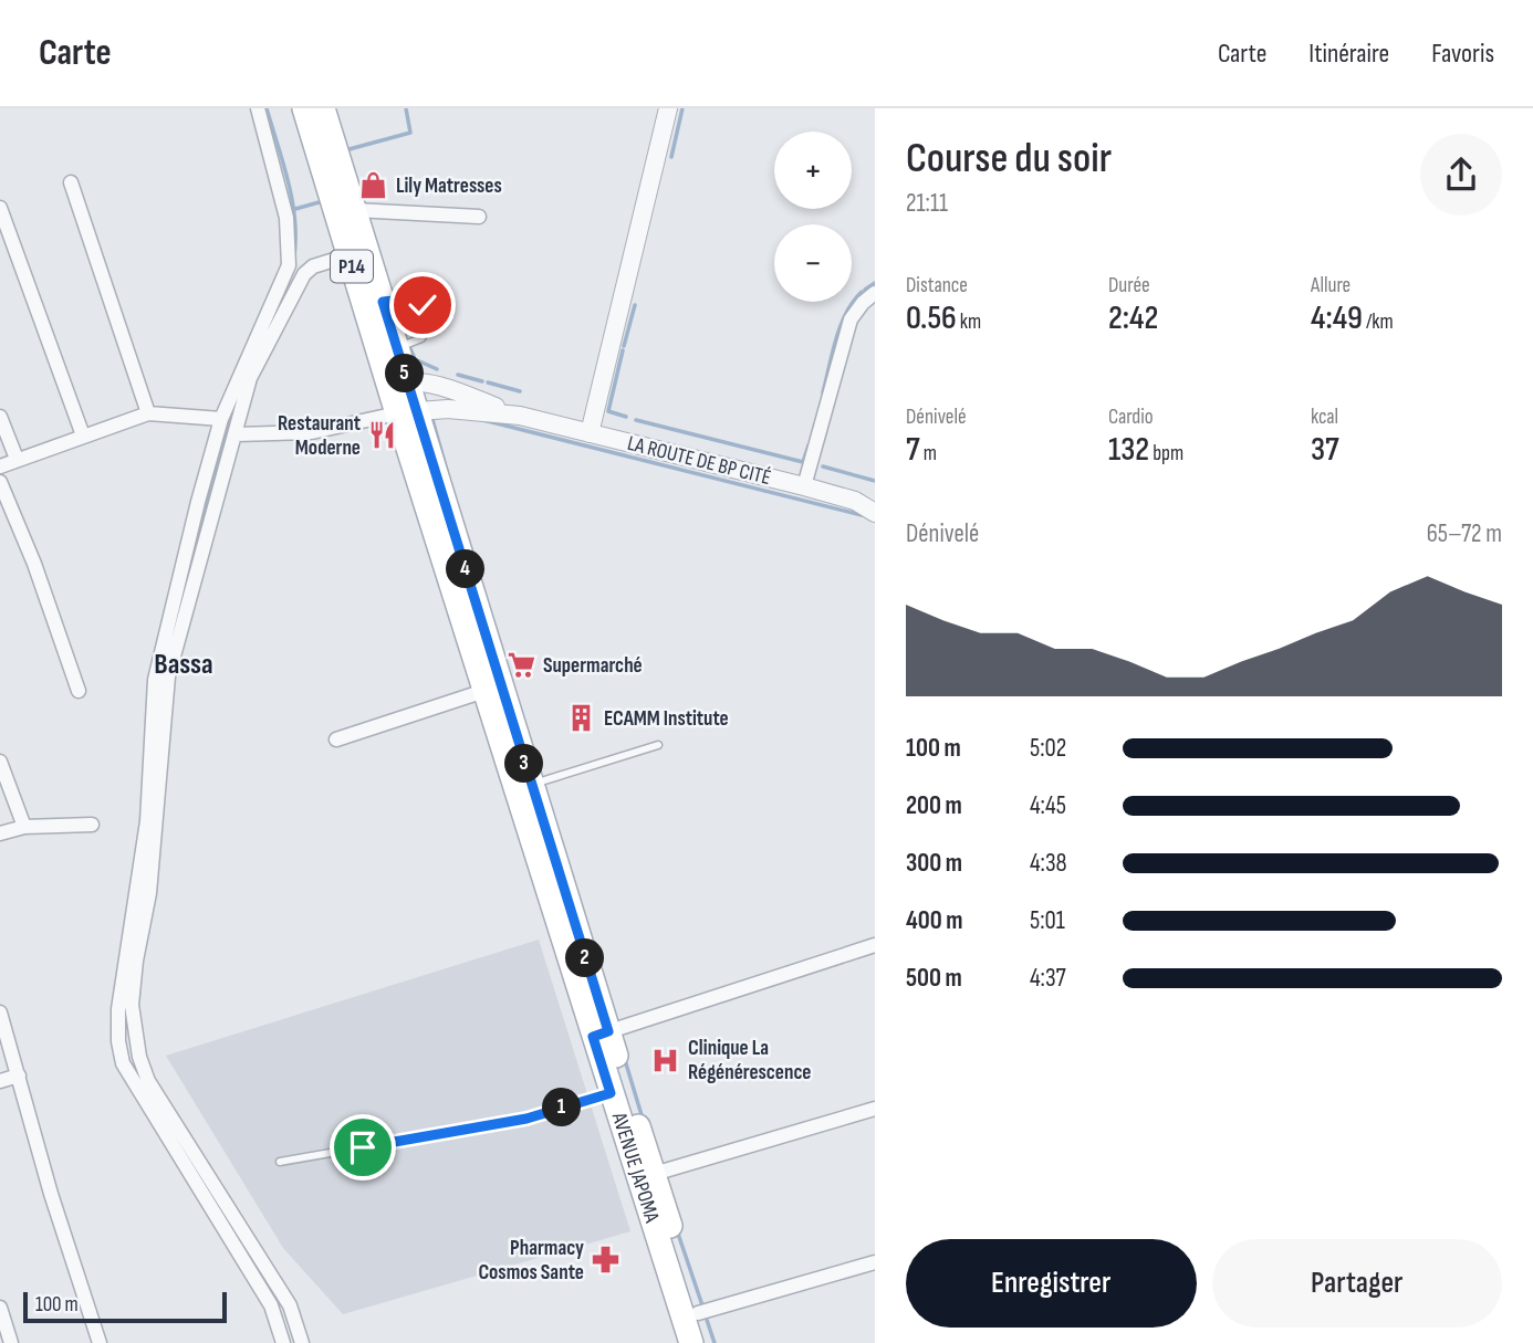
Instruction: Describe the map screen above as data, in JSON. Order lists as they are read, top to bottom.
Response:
{
  "streets": {
    "main road": ["P14", "AVENUE JAPOMA"],
    "street": ["LA ROUTE DE BP CITÉ"]
  },
  "crossings": [
    ["LA ROUTE DE BP CITÉ", "AVENUE JAPOMA"]
  ],
  "districts": ["Bassa"],
  "places": {
    "shop": ["Lily Matresses"],
    "restaurant": ["Restaurant Moderne"],
    "supermarket": ["Supermarché"],
    "building": ["ECAMM Institute"],
    "hospital": ["Clinique La Régénérescence"],
    "pharmacy": ["Pharmacy Cosmos Sante"]
  },
  "scale_bar": "100 m",
  "page": {
    "header": "Carte",
    "nav": ["Carte", "Itinéraire", "Favoris"],
    "heading": ["Course du soir", "21:11"],
    "map_buttons": ["+", "−"],
    "stats": [
      ["Distance", "0.56 km"],
      ["Durée", "2:42"],
      ["Allure", "4:49 /km"],
      ["Dénivelé", "7 m"],
      ["Cardio", "132 bpm"],
      ["kcal", "37"]
    ],
    "pins": [
      "5",
      "4",
      "3",
      "2",
      "1"
    ],
    "chart": ["Dénivelé", "65–72 m"],
    "list": [
      {
        "name": "100 m",
        "note": "5:02"
      },
      {
        "name": "200 m",
        "note": "4:45"
      },
      {
        "name": "300 m",
        "note": "4:38"
      },
      {
        "name": "400 m",
        "note": "5:01"
      },
      {
        "name": "500 m",
        "note": "4:37"
      }
    ],
    "buttons": ["Enregistrer", "Partager"],
    "scale": "100 m"
  }
}
